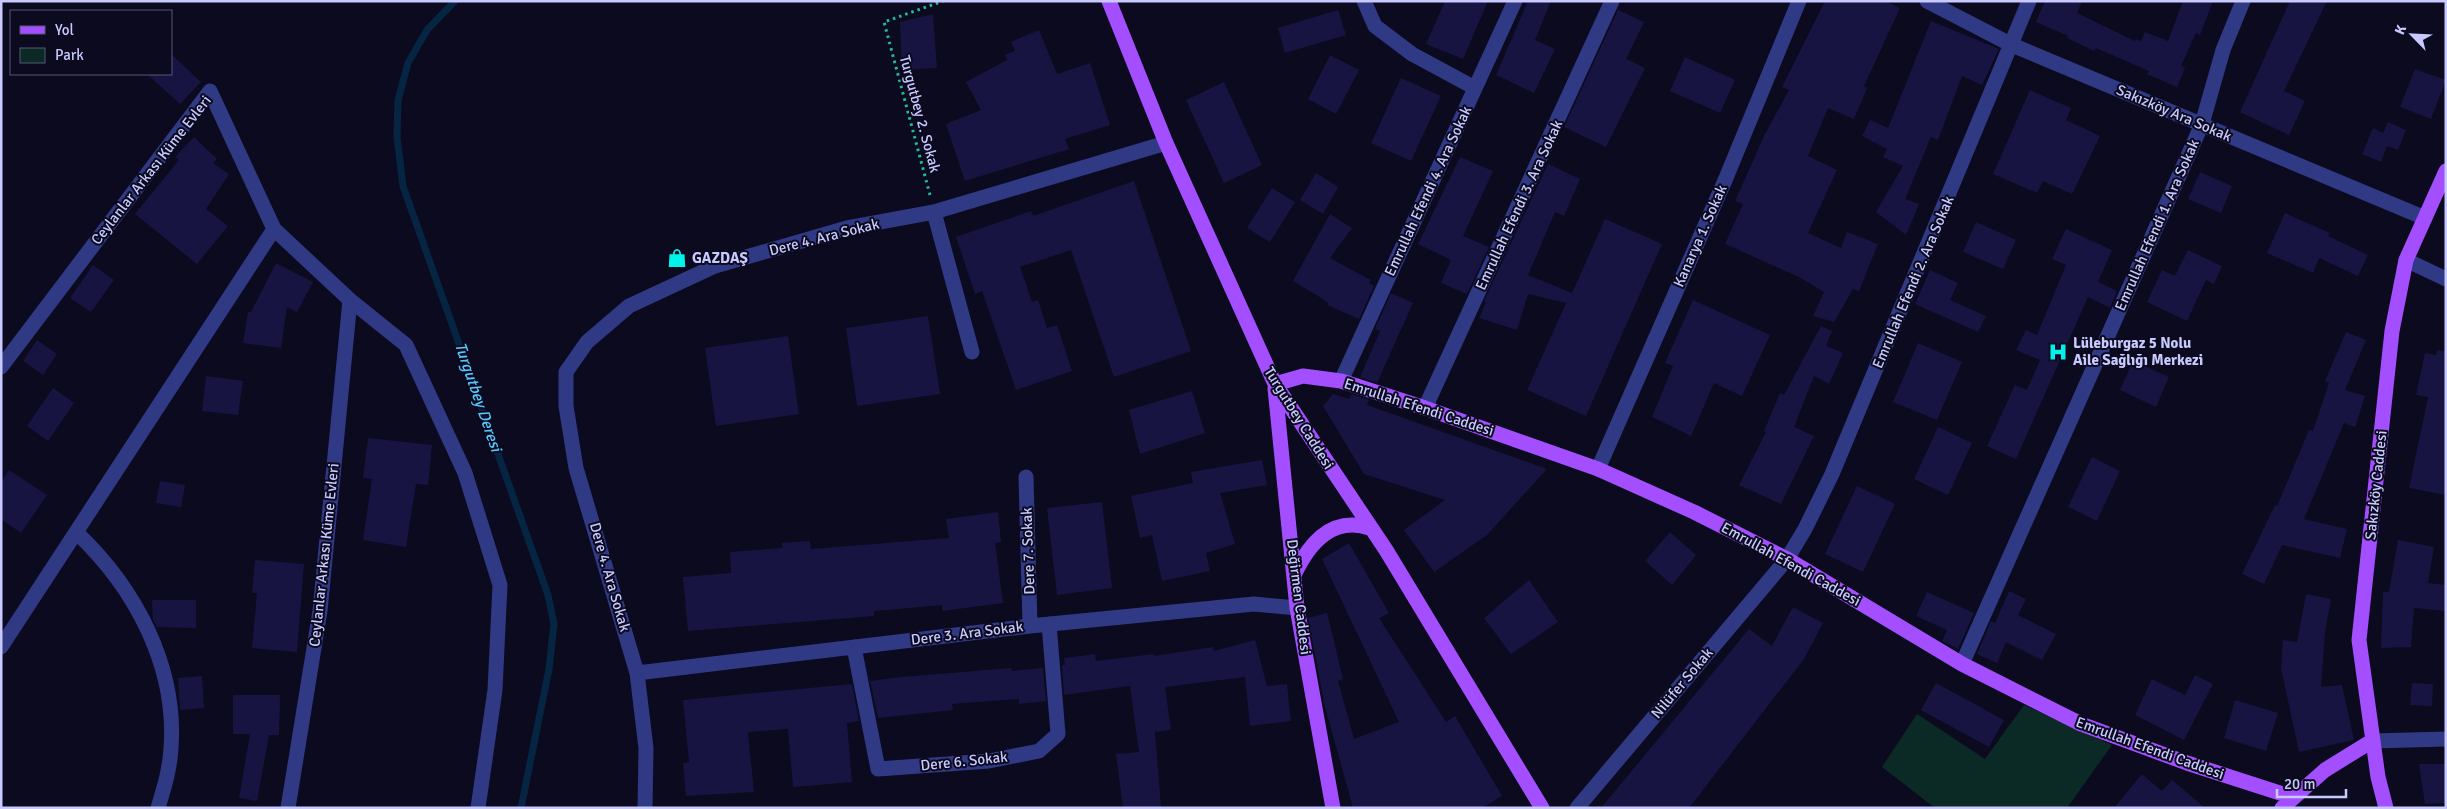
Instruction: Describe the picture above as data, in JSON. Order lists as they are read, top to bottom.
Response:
{
  "streets": {
    "main road": [
      "Emrullah Efendi Caddesi",
      "Turgutbey Caddesi",
      "Sakızköy Caddesi",
      "Değirmen Caddesi"
    ],
    "street": [
      "Sakızköy Ara Sokak",
      "Ceylanlar Arkası Küme Evleri",
      "Emrullah Efendi 4. Ara Sokak",
      "Emrullah Efendi 3. Ara Sokak",
      "Emrullah Efendi 1. Ara Sokak",
      "Kanarya 1. Sokak",
      "Dere 4. Ara Sokak",
      "Emrullah Efendi 2. Ara Sokak",
      "Dere 7. Sokak",
      "Dere 3. Ara Sokak",
      "Nilüfer Sokak",
      "Dere 6. Sokak"
    ],
    "path": ["Turgutbey 2. Sokak"]
  },
  "crossings": [
    ["Sakızköy Ara Sokak", "Emrullah Efendi 1. Ara Sokak"],
    ["Sakızköy Ara Sokak", "Emrullah Efendi 2. Ara Sokak"],
    ["Sakızköy Ara Sokak", "Sakızköy Caddesi"],
    ["Turgutbey 2. Sokak", "Dere 4. Ara Sokak"],
    ["Emrullah Efendi 4. Ara Sokak", "Emrullah Efendi Caddesi"],
    ["Emrullah Efendi 3. Ara Sokak", "Emrullah Efendi Caddesi"],
    ["Emrullah Efendi 1. Ara Sokak", "Emrullah Efendi Caddesi"],
    ["Kanarya 1. Sokak", "Emrullah Efendi Caddesi"],
    ["Dere 4. Ara Sokak", "Turgutbey Caddesi"],
    ["Dere 4. Ara Sokak", "Dere 3. Ara Sokak"],
    ["Emrullah Efendi 2. Ara Sokak", "Emrullah Efendi Caddesi"],
    ["Emrullah Efendi 2. Ara Sokak", "Nilüfer Sokak"],
    ["Emrullah Efendi Caddesi", "Turgutbey Caddesi"],
    ["Emrullah Efendi Caddesi", "Değirmen Caddesi"],
    ["Emrullah Efendi Caddesi", "Nilüfer Sokak"],
    ["Turgutbey Caddesi", "Değirmen Caddesi"],
    ["Dere 7. Sokak", "Dere 3. Ara Sokak"],
    ["Değirmen Caddesi", "Dere 3. Ara Sokak"],
    ["Dere 3. Ara Sokak", "Dere 6. Sokak"]
  ],
  "water": ["Turgutbey Deresi"],
  "places": {
    "shop": ["GAZDAŞ"],
    "hospital": ["Lüleburgaz 5 Nolu Aile Sağlığı Merkezi"]
  },
  "legend": ["Yol", "Park"],
  "scale_bar": "20 m",
  "north": "top left"
}
